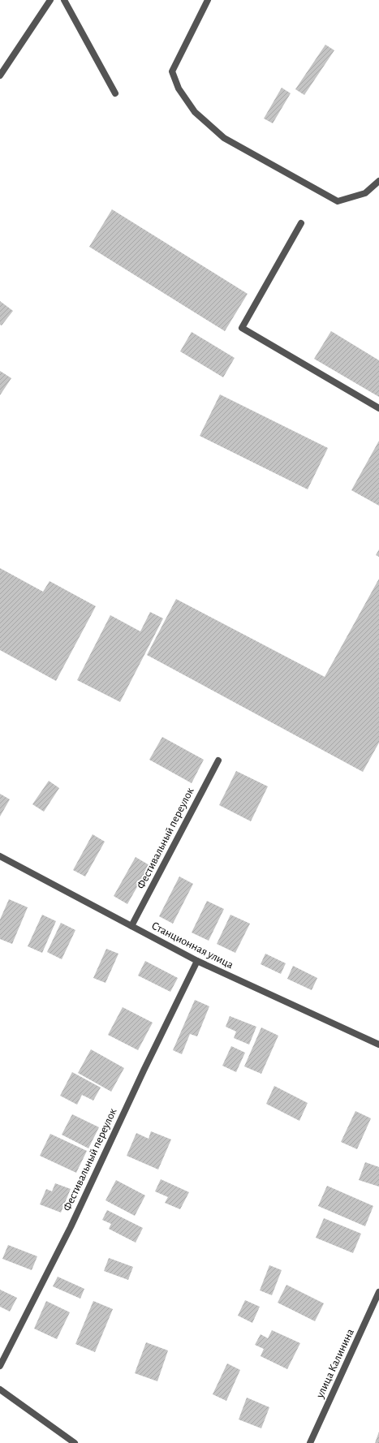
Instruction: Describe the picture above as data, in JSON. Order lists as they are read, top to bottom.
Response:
{
  "streets": {
    "street": ["Фестивальный переулок", "Станционная улица", "улица Калинина"]
  },
  "crossings": [
    ["Фестивальный переулок", "Станционная улица"]
  ]
}
